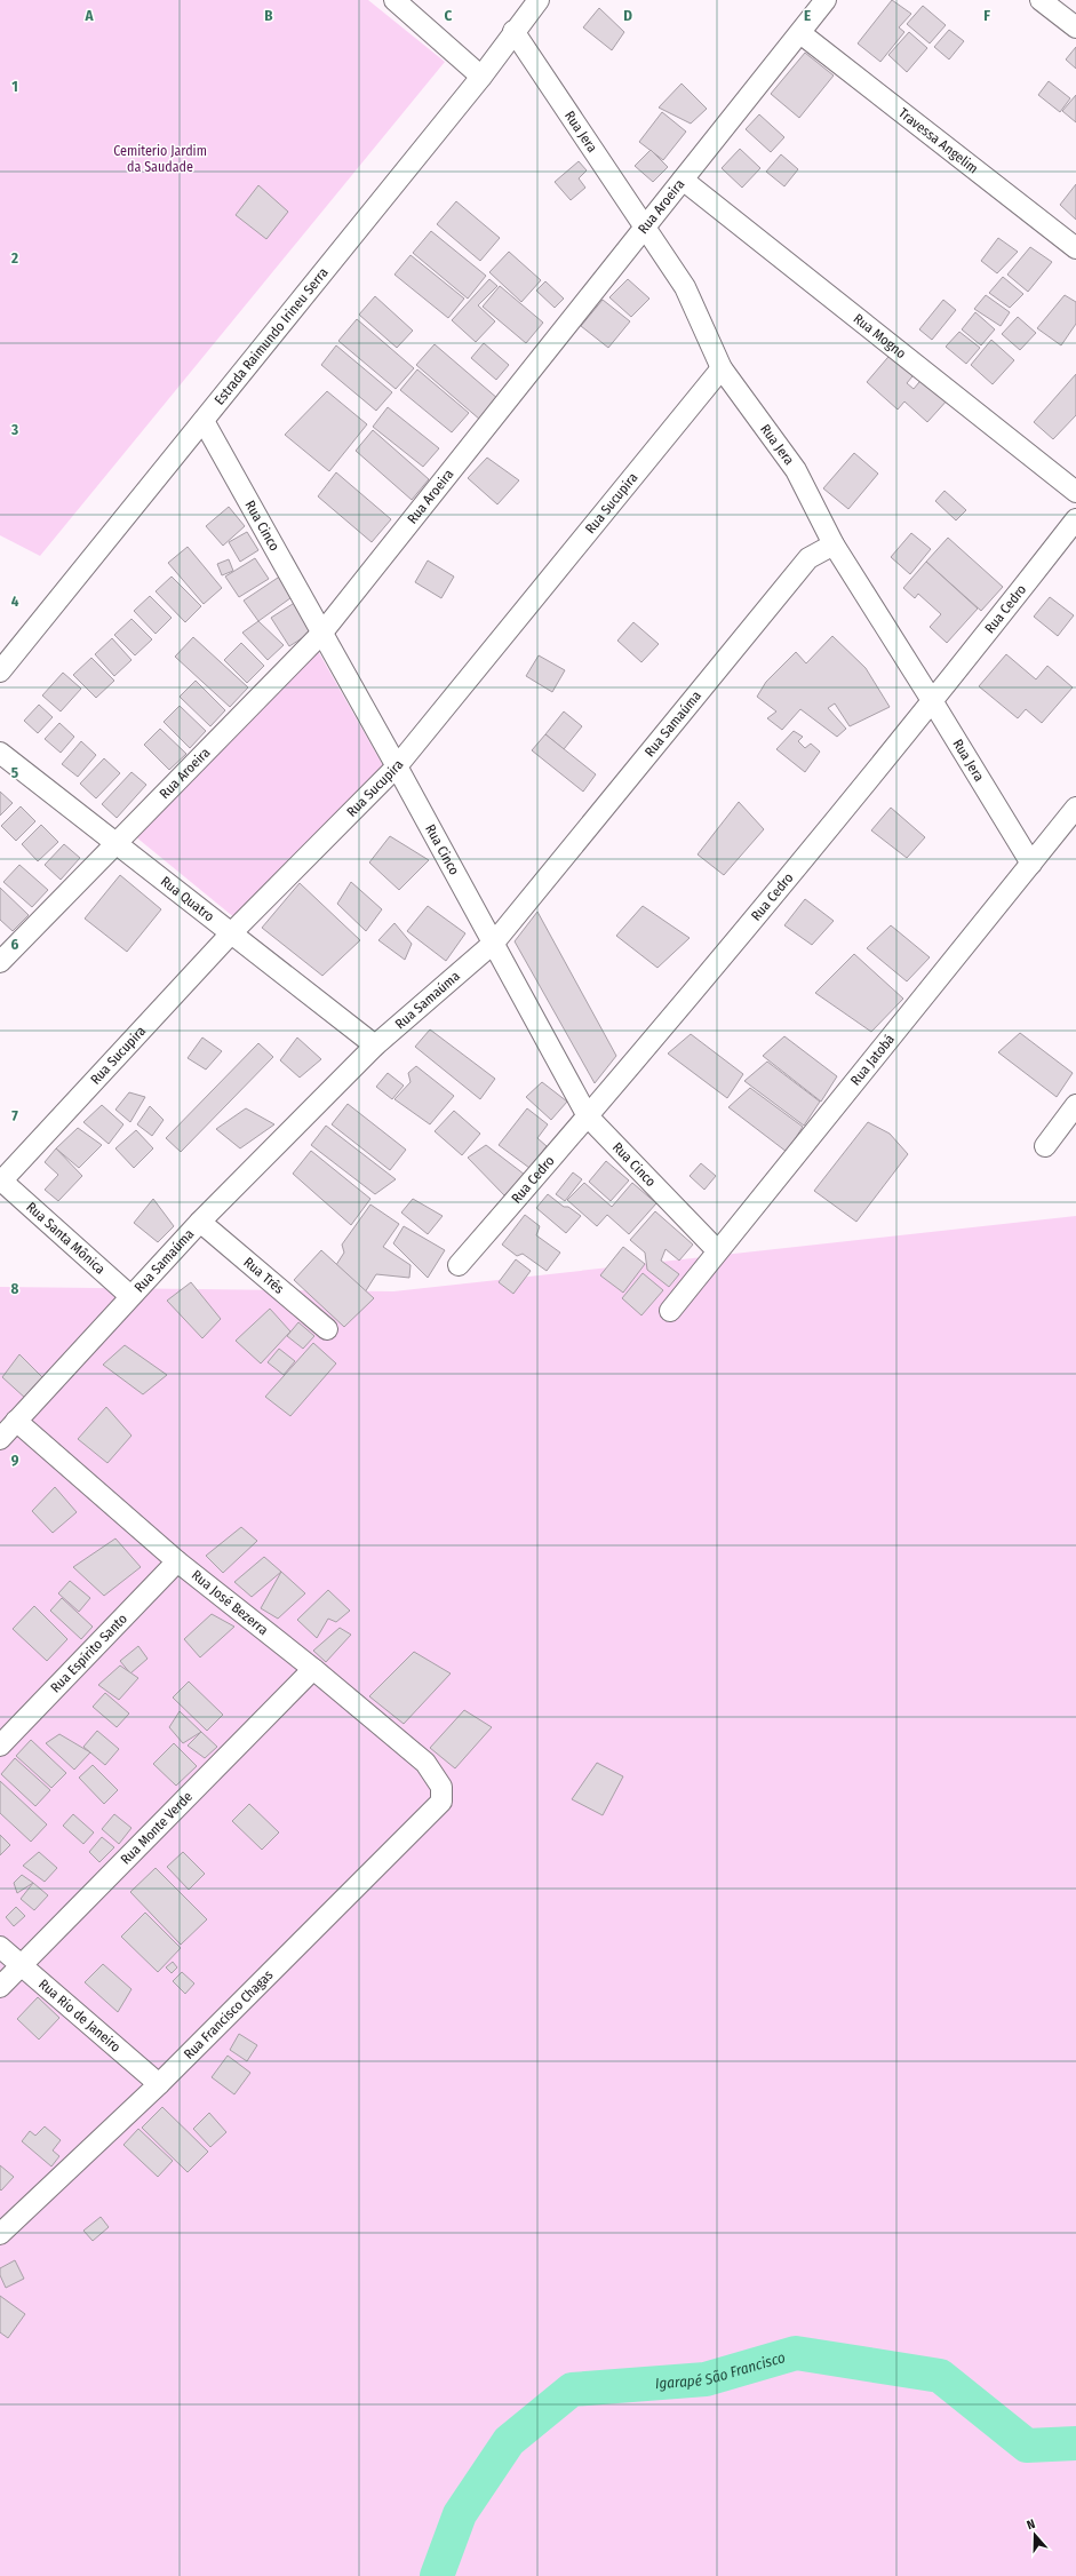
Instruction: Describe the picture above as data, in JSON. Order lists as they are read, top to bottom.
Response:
{
  "streets": {
    "street": [
      "Rua Jera",
      "Travessa Angelim",
      "Rua Aroeira",
      "Rua Mogno",
      "Estrada Raimundo Irineu Serra",
      "Rua Sucupira",
      "Rua Cinco",
      "Rua Cedro",
      "Rua Samaúma",
      "Rua Quatro",
      "Rua Jatobá",
      "Rua Santa Mônica",
      "Rua Três",
      "Rua José Bezerra",
      "Rua Espírito Santo",
      "Rua Monte Verde",
      "Rua Francisco Chagas",
      "Rua Rio de Janeiro"
    ]
  },
  "crossings": [
    ["Rua Jera", "Rua Aroeira"],
    ["Rua Jera", "Estrada Raimundo Irineu Serra"],
    ["Rua Jera", "Rua Sucupira"],
    ["Rua Jera", "Rua Cedro"],
    ["Rua Jera", "Rua Samaúma"],
    ["Rua Jera", "Rua Jatobá"],
    ["Travessa Angelim", "Rua Aroeira"],
    ["Rua Aroeira", "Rua Mogno"],
    ["Rua Aroeira", "Rua Cinco"],
    ["Rua Aroeira", "Rua Quatro"],
    ["Estrada Raimundo Irineu Serra", "Rua Cinco"],
    ["Rua Sucupira", "Rua Cinco"],
    ["Rua Sucupira", "Rua Quatro"],
    ["Rua Sucupira", "Rua Santa Mônica"],
    ["Rua Cinco", "Rua Cedro"],
    ["Rua Cinco", "Rua Samaúma"],
    ["Rua Cinco", "Rua Jatobá"],
    ["Rua Samaúma", "Rua Quatro"],
    ["Rua Samaúma", "Rua Santa Mônica"],
    ["Rua Samaúma", "Rua Três"],
    ["Rua Samaúma", "Rua José Bezerra"],
    ["Rua José Bezerra", "Rua Espírito Santo"],
    ["Rua José Bezerra", "Rua Monte Verde"],
    ["Rua José Bezerra", "Rua Francisco Chagas"],
    ["Rua Monte Verde", "Rua Rio de Janeiro"],
    ["Rua Francisco Chagas", "Rua Rio de Janeiro"]
  ],
  "water": ["Igarapé São Francisco"],
  "parks": ["Cemiterio Jardim da Saudade"],
  "north": "top",
  "grid": {
    "columns": [
      "A",
      "B",
      "C",
      "D",
      "E",
      "F"
    ],
    "rows": [
      "1",
      "2",
      "3",
      "4",
      "5",
      "6",
      "7",
      "8",
      "9"
    ]
  }
}
